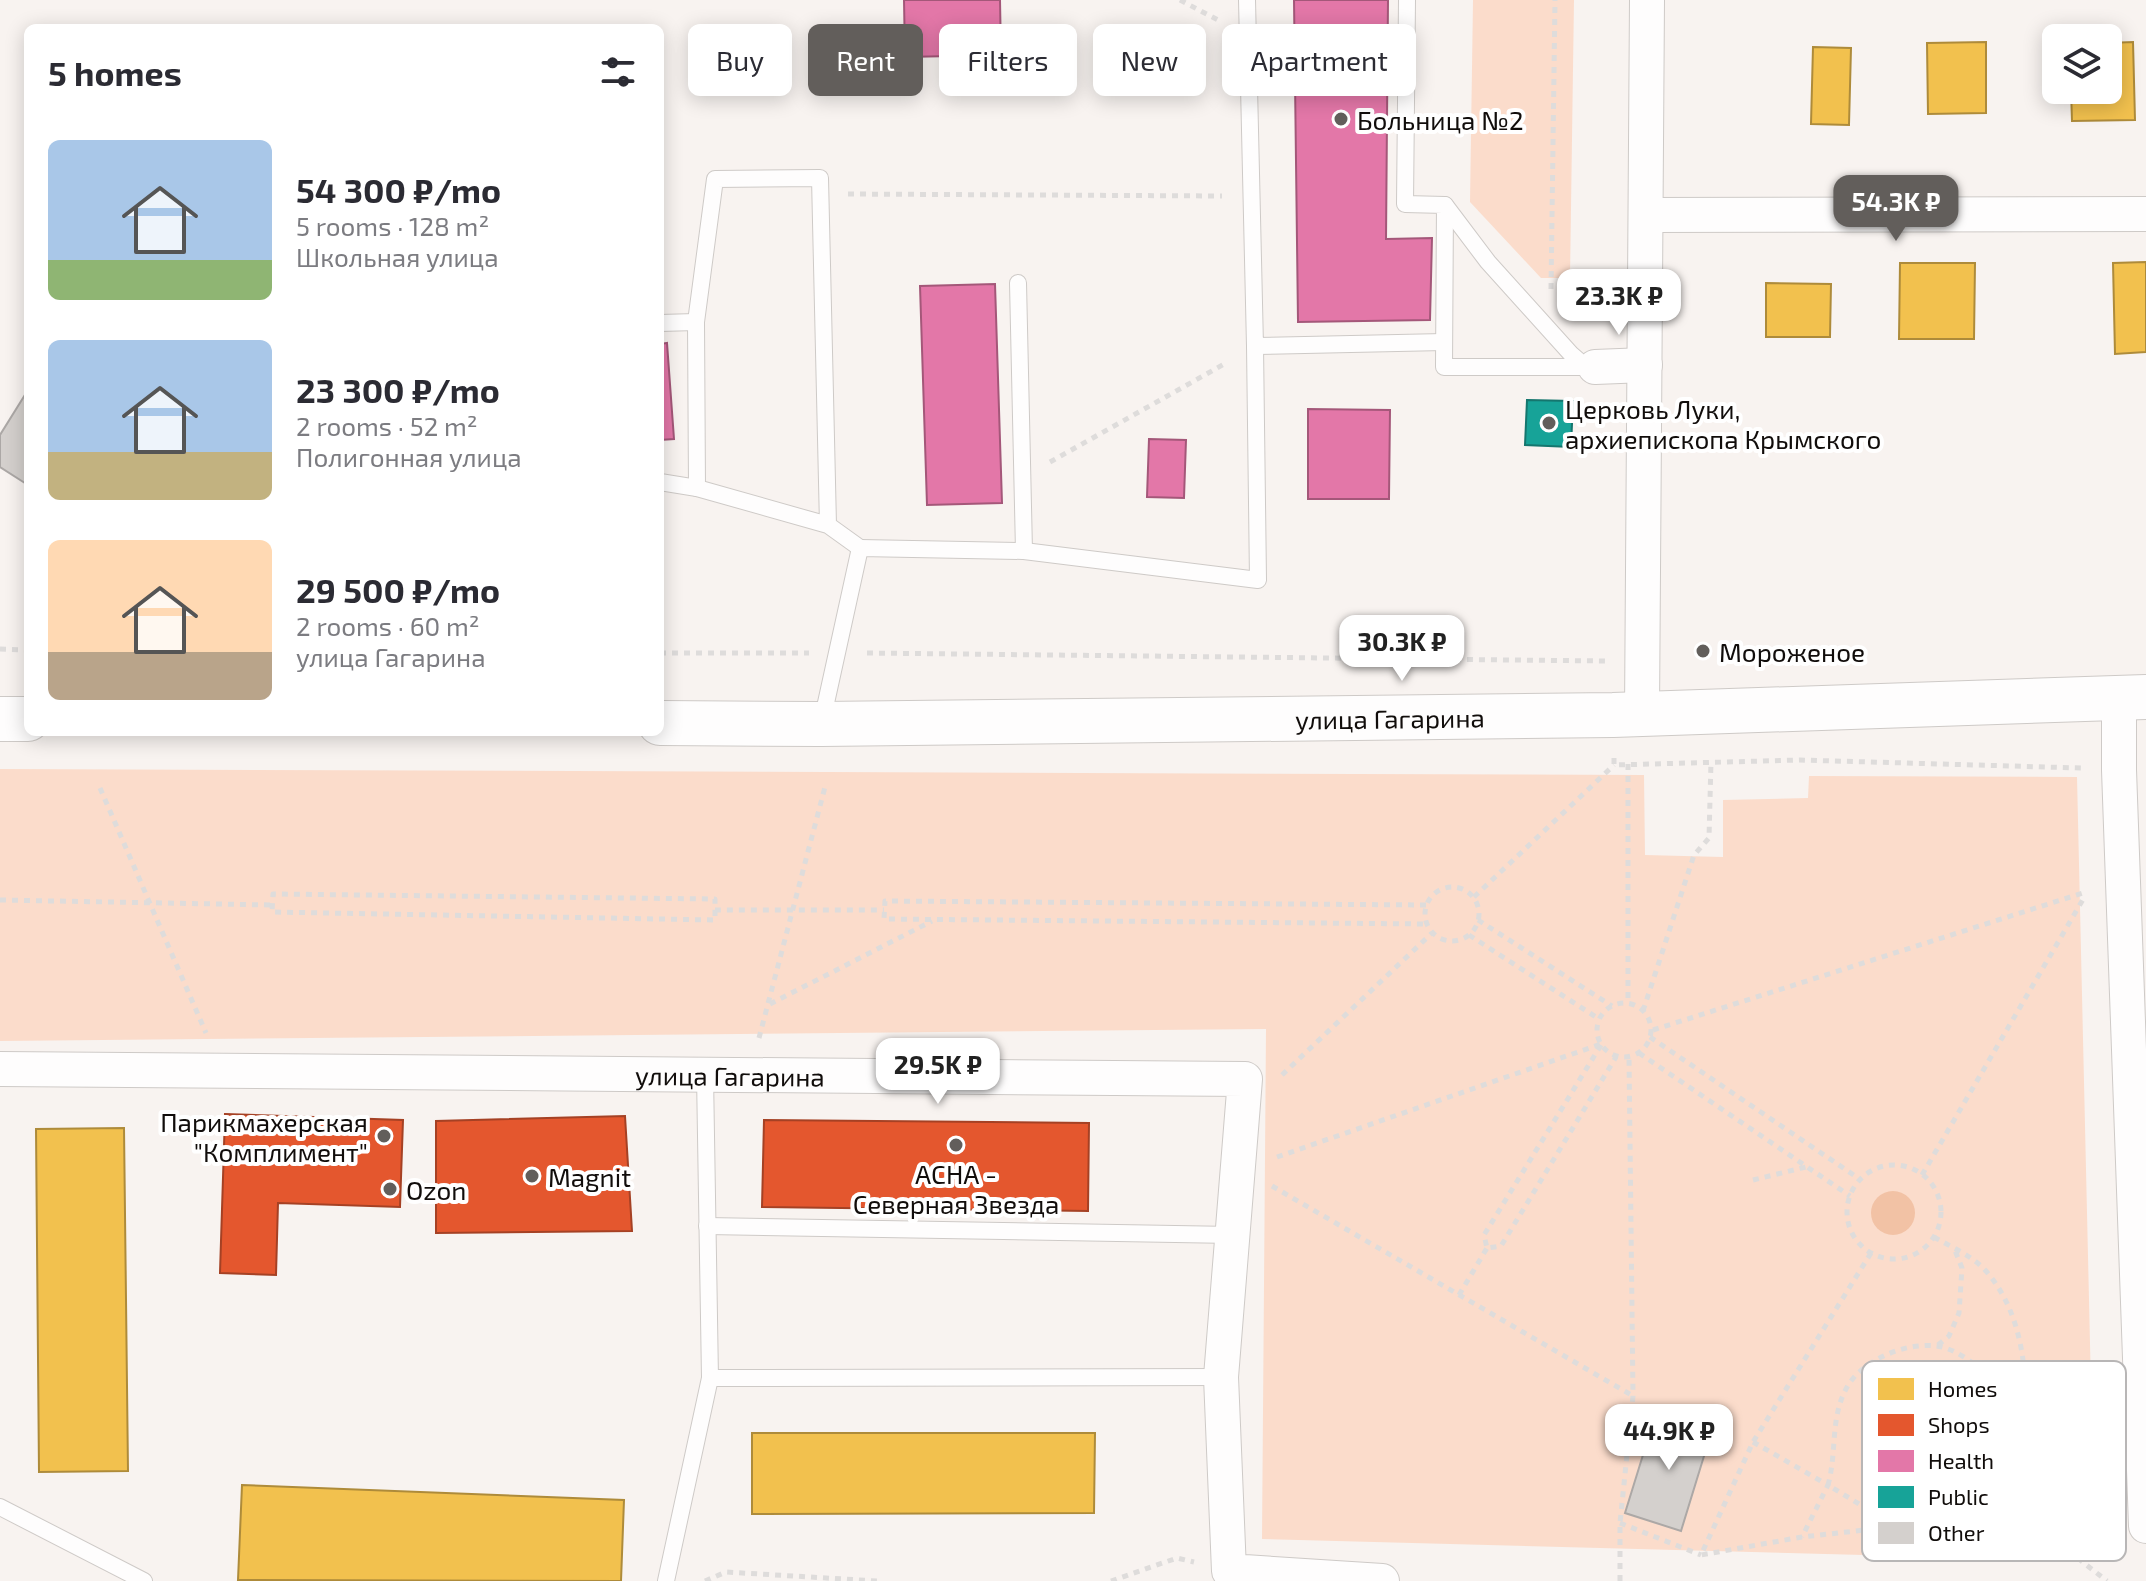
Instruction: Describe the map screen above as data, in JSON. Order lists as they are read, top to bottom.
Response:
{
  "streets": {
    "main road": ["улица Гагарина"]
  },
  "places": [
    "Больница №2",
    "Церковь Луки, архиепископа Крымского",
    "Мороженое",
    "Парикмахерская \"Комплимент\"",
    "АСНА - Северная Звезда",
    "Magnit",
    "Ozon"
  ],
  "legend": [
    "Homes",
    "Shops",
    "Health",
    "Public",
    "Other"
  ],
  "page": {
    "chip": [
      "Buy",
      "Rent",
      "Filters",
      "New",
      "Apartment"
    ],
    "heading": "5 homes",
    "list": [
      {
        "name": "54 300 ₽/mo",
        "note": "5 rooms · 128 m² · Школьная улица"
      },
      {
        "name": "23 300 ₽/mo",
        "note": "2 rooms · 52 m² · Полигонная улица"
      },
      {
        "name": "29 500 ₽/mo",
        "note": "2 rooms · 60 m² · улица Гагарина"
      }
    ],
    "price": [
      "54.3K ₽",
      "23.3K ₽",
      "30.3K ₽",
      "29.5K ₽",
      "44.9K ₽"
    ]
  }
}
